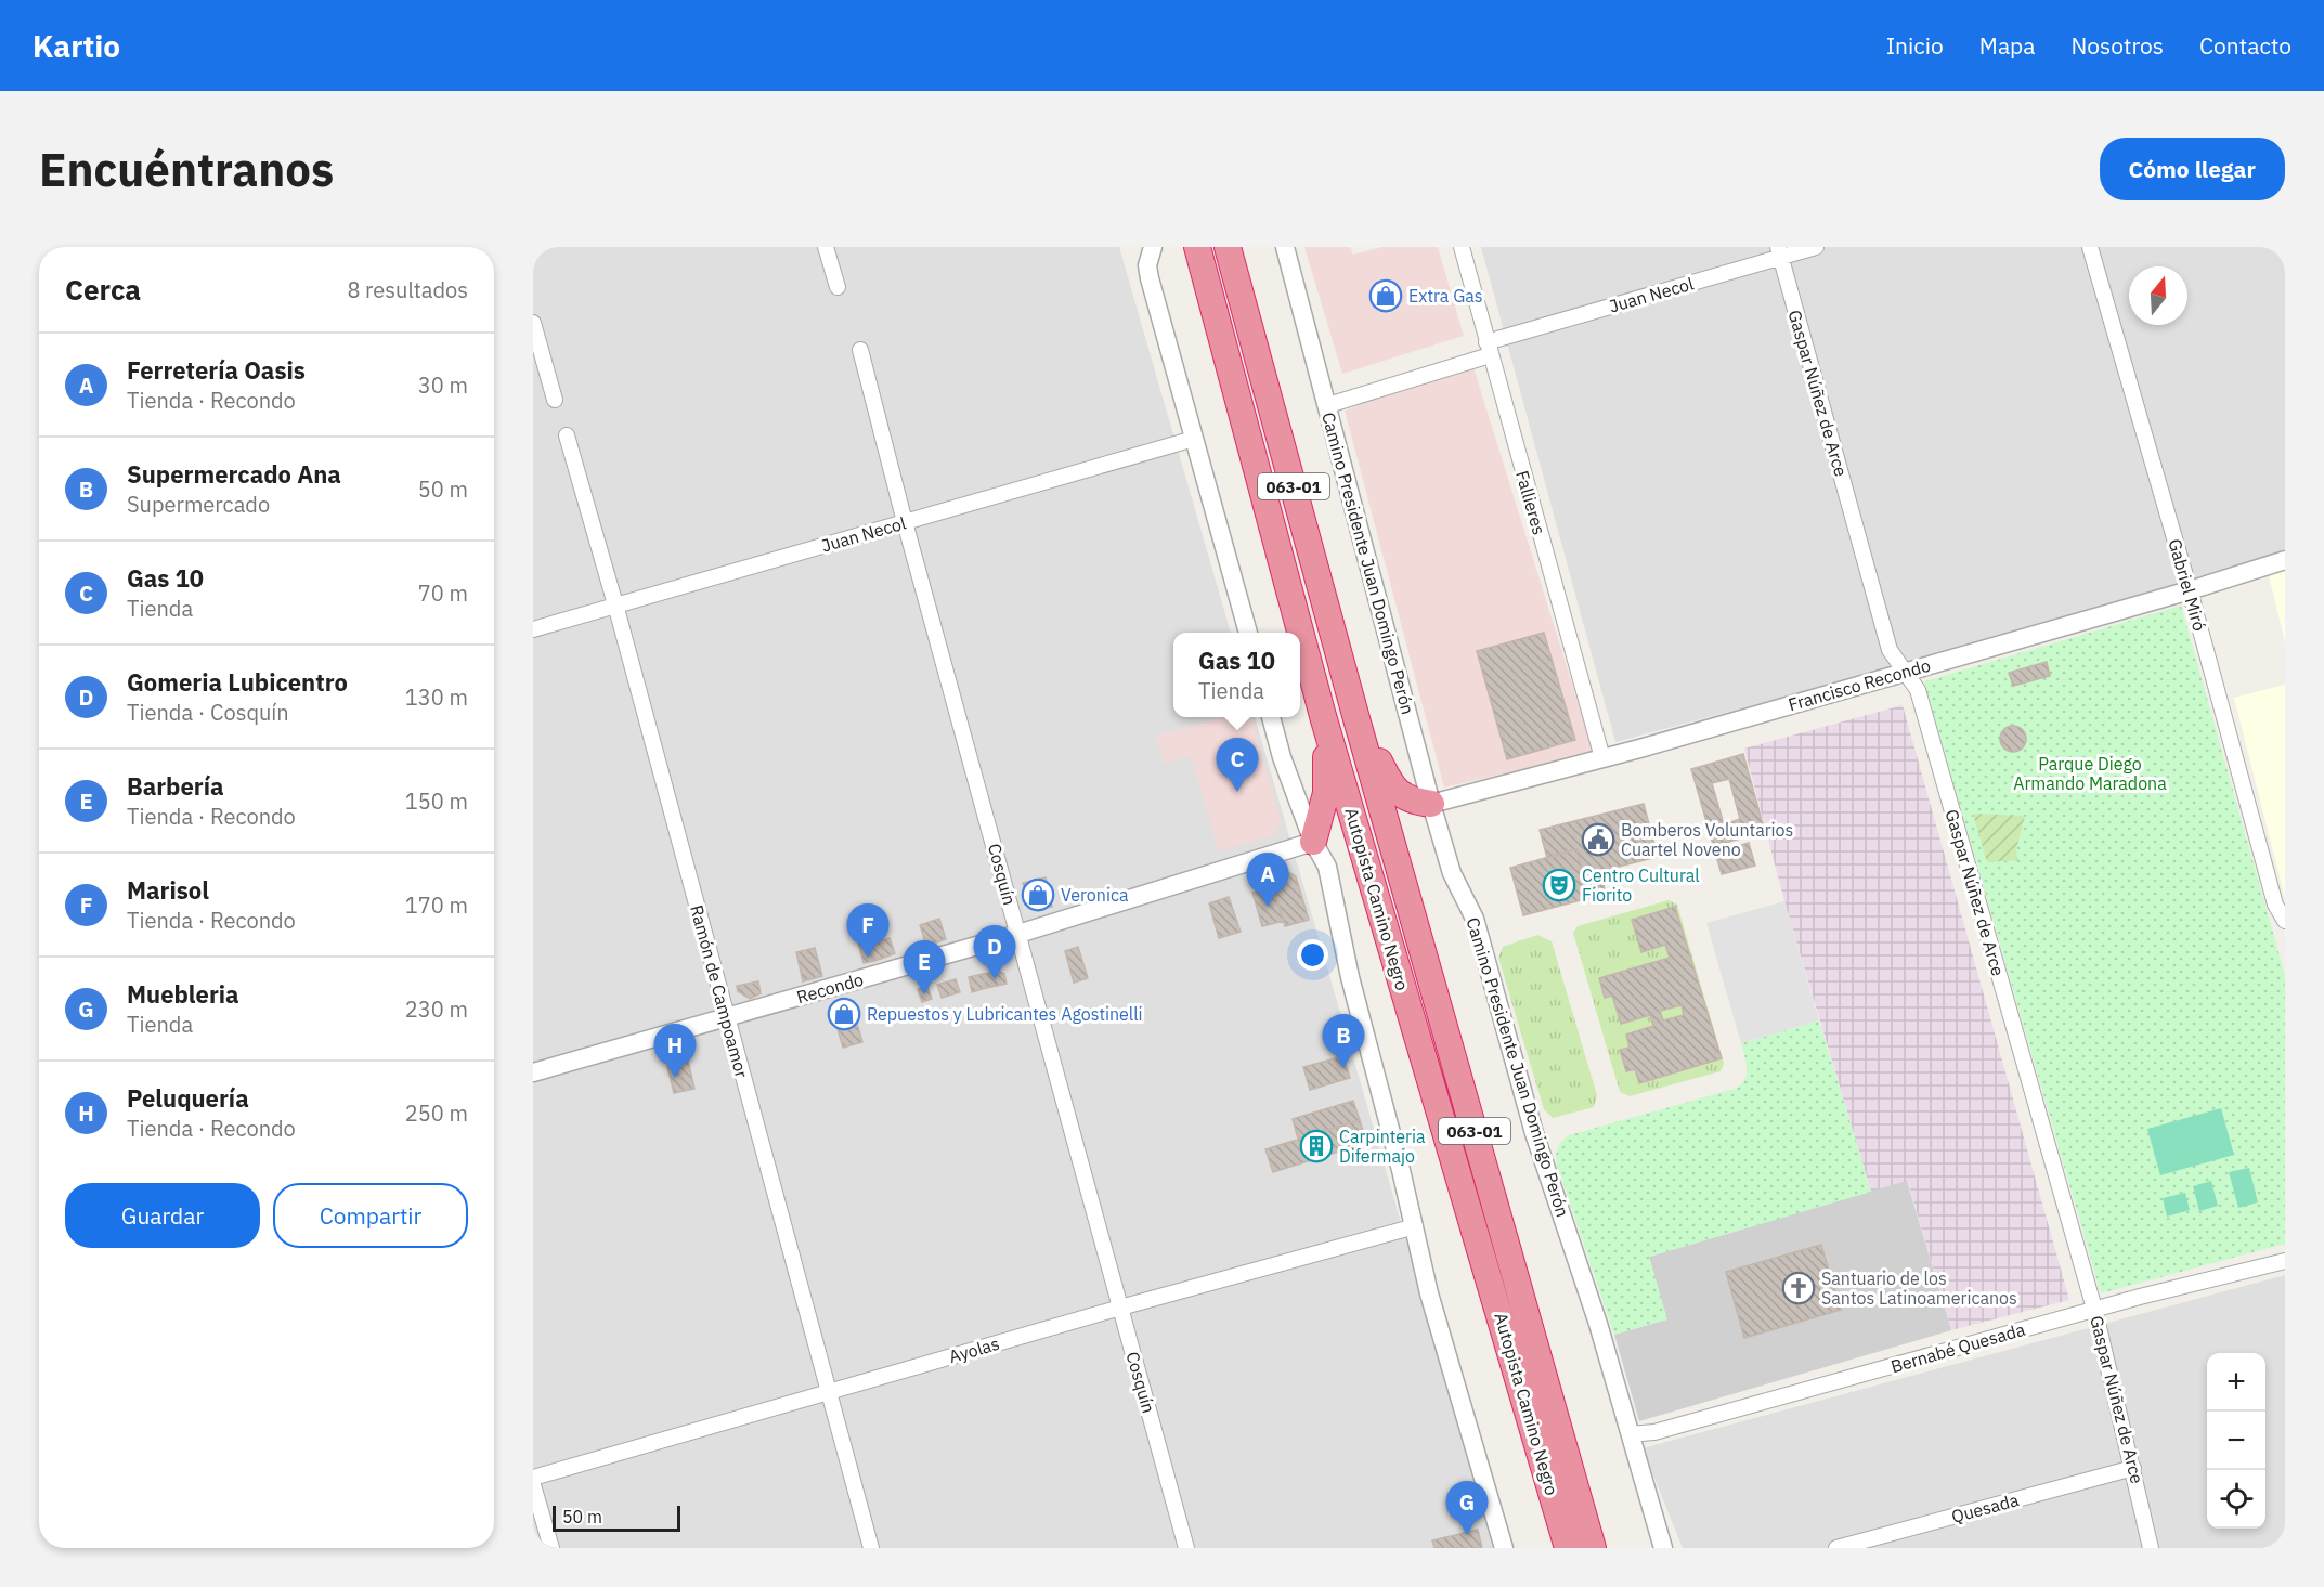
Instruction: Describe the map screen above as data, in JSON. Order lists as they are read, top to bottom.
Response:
{
  "streets": {
    "highway": ["063-01", "Autopista Camino Negro"],
    "street": [
      "Juan Necol",
      "Gaspar Núñez de Arce",
      "Fallieres",
      "Camino Presidente Juan Domingo Perón",
      "Gabriel Miró",
      "Francisco Recondo",
      "Cosquín",
      "Recondo",
      "Ramón de Campoamor",
      "Bernabé Quesada",
      "Ayolas",
      "Quesada"
    ]
  },
  "crossings": [
    ["Juan Necol", "Gaspar Núñez de Arce"],
    ["Juan Necol", "Fallieres"],
    ["Juan Necol", "Camino Presidente Juan Domingo Perón"],
    ["Juan Necol", "Cosquín"],
    ["Juan Necol", "Ramón de Campoamor"],
    ["Gaspar Núñez de Arce", "Francisco Recondo"],
    ["Gaspar Núñez de Arce", "Bernabé Quesada"],
    ["Gaspar Núñez de Arce", "Quesada"],
    ["Fallieres", "Francisco Recondo"],
    ["Camino Presidente Juan Domingo Perón", "Francisco Recondo"],
    ["Camino Presidente Juan Domingo Perón", "Bernabé Quesada"],
    ["Gabriel Miró", "Francisco Recondo"],
    ["Cosquín", "Recondo"],
    ["Cosquín", "Ayolas"],
    ["Recondo", "Ramón de Campoamor"],
    ["Ramón de Campoamor", "Ayolas"]
  ],
  "parks": ["Parque Diego Armando Maradona"],
  "places": {
    "shop": ["Extra Gas", "Veronica", "Repuestos y Lubricantes Agostinelli"],
    "public building": ["Bomberos Voluntarios Cuartel Noveno"],
    "theatre": ["Centro Cultural Fiorito"],
    "building": ["Carpinteria Difermajo"],
    "church": ["Santuario de los Santos Latinoamericanos"]
  },
  "scale_bar": "50 m",
  "north": "top",
  "page": {
    "header": "Kartio",
    "nav": [
      "Inicio",
      "Mapa",
      "Nosotros",
      "Contacto"
    ],
    "buttons": [
      "Cómo llegar",
      ["Guardar", "Compartir"]
    ],
    "title": "Encuéntranos",
    "heading": ["Cerca", "8 resultados"],
    "list": [
      {
        "mark": "A",
        "name": "Ferretería Oasis",
        "note": "Tienda · Recondo",
        "value": "30 m"
      },
      {
        "mark": "B",
        "name": "Supermercado Ana",
        "note": "Supermercado",
        "value": "50 m"
      },
      {
        "mark": "C",
        "name": "Gas 10",
        "note": "Tienda",
        "value": "70 m"
      },
      {
        "mark": "D",
        "name": "Gomeria Lubicentro",
        "note": "Tienda · Cosquín",
        "value": "130 m"
      },
      {
        "mark": "E",
        "name": "Barbería",
        "note": "Tienda · Recondo",
        "value": "150 m"
      },
      {
        "mark": "F",
        "name": "Marisol",
        "note": "Tienda · Recondo",
        "value": "170 m"
      },
      {
        "mark": "G",
        "name": "Muebleria",
        "note": "Tienda",
        "value": "230 m"
      },
      {
        "mark": "H",
        "name": "Peluquería",
        "note": "Tienda · Recondo",
        "value": "250 m"
      }
    ],
    "popup": ["Gas 10", "Tienda"],
    "pins": [
      "C",
      "A",
      "F",
      "D",
      "E",
      "B",
      "H",
      "G"
    ],
    "map_buttons": ["+", "−"],
    "scale": "50 m"
  }
}
